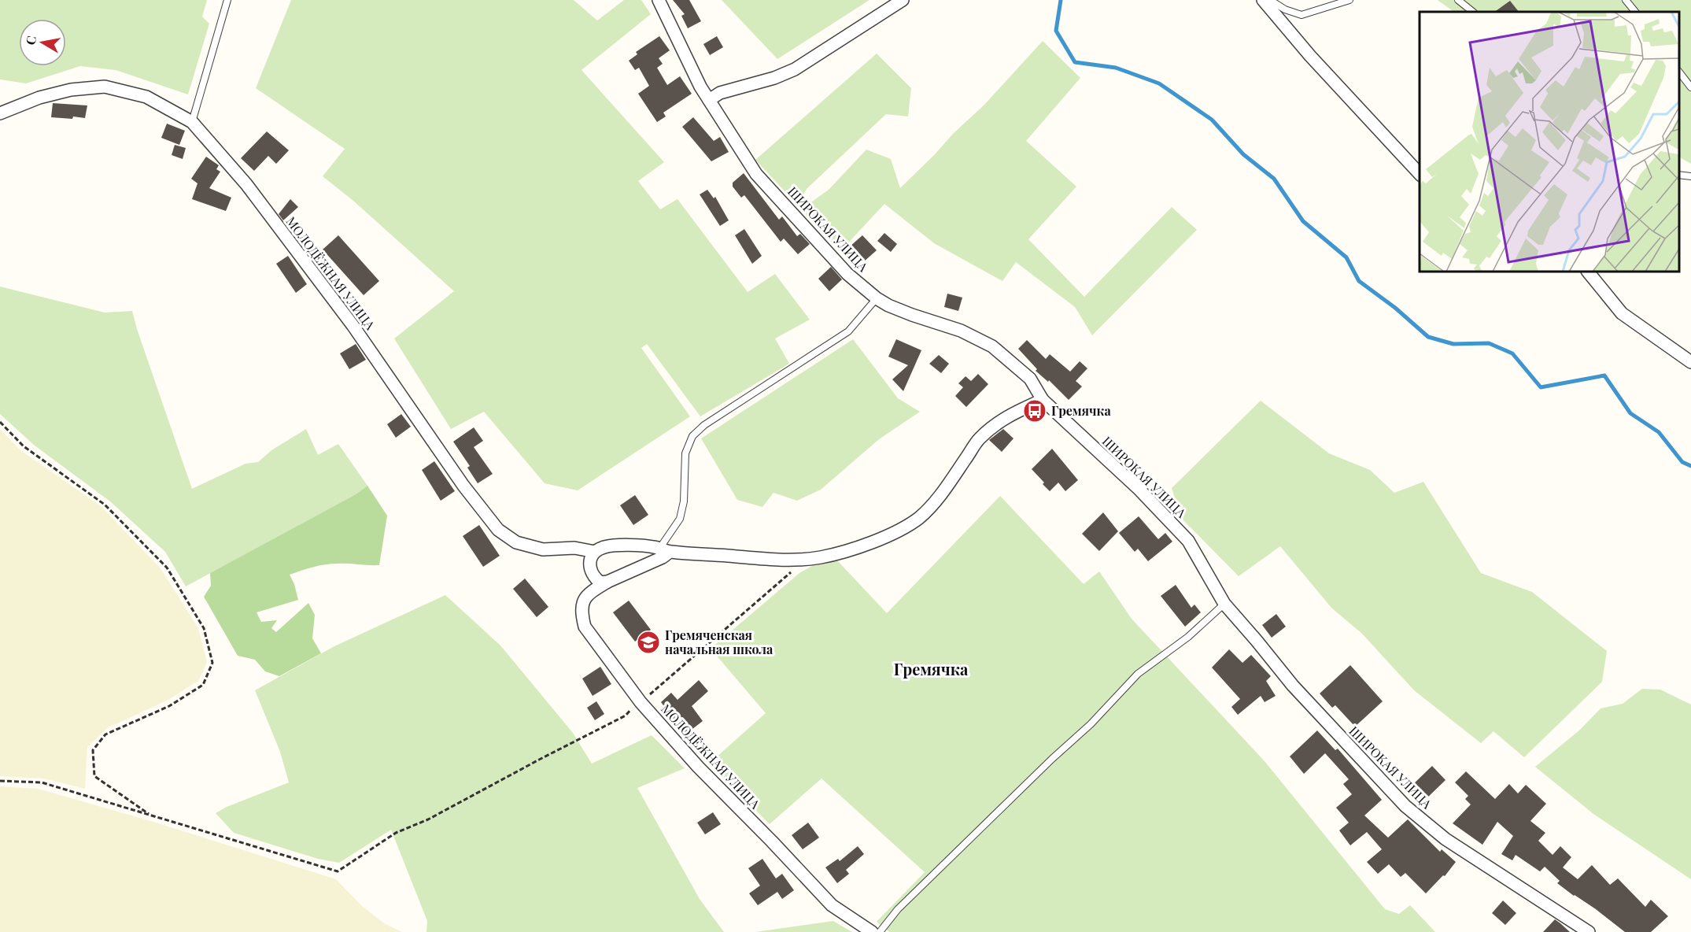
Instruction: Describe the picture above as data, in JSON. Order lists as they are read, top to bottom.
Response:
{
  "streets": {
    "street": ["ШИРОКАЯ УЛИЦА", "МОЛОДЁЖНАЯ УЛИЦА"]
  },
  "districts": ["Гремячка"],
  "places": {
    "bus stop": ["Гремячка"],
    "school or university": ["Гремяченская начальная школа"]
  },
  "north": "left"
}
